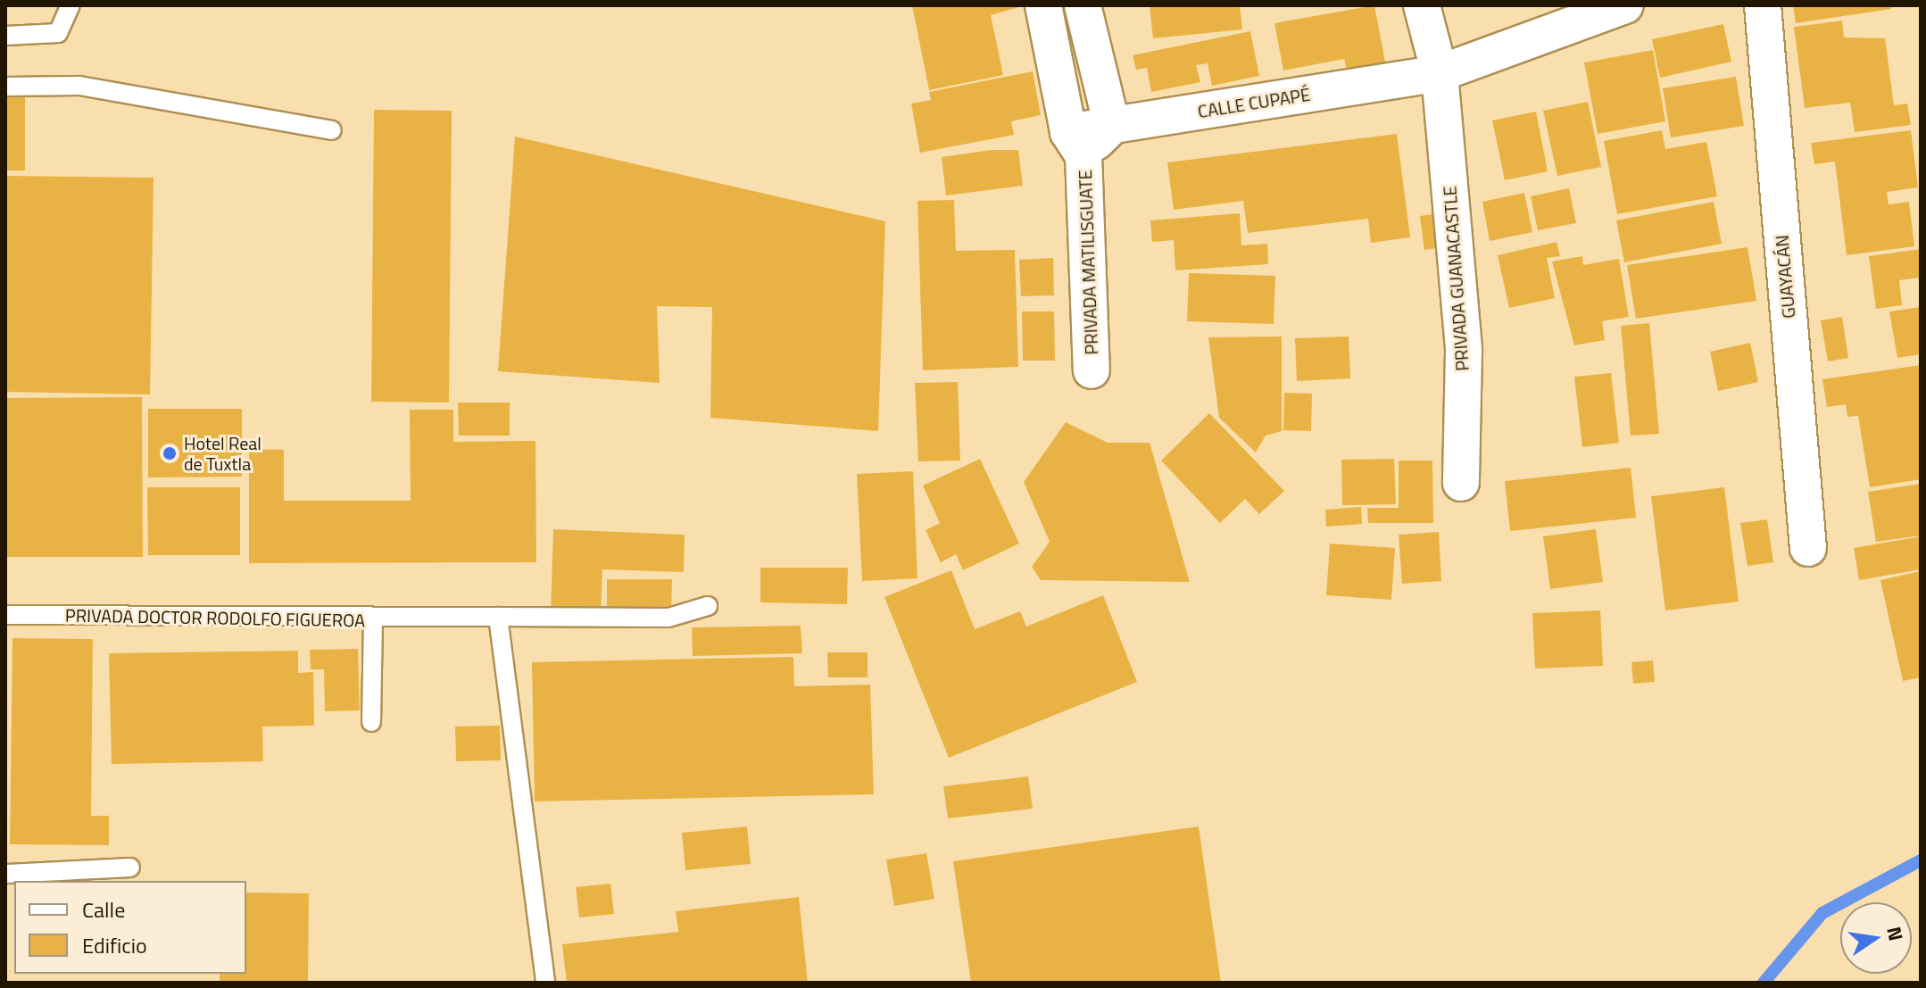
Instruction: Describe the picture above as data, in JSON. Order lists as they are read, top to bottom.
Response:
{
  "streets": {
    "street": [
      "CALLE CUPAPÉ",
      "PRIVADA MATILISGUATE",
      "GUAYACÁN",
      "PRIVADA GUANACASTLE"
    ],
    "lane": ["PRIVADA DOCTOR RODOLFO FIGUEROA"]
  },
  "crossings": [
    ["CALLE CUPAPÉ", "PRIVADA MATILISGUATE"],
    ["CALLE CUPAPÉ", "PRIVADA GUANACASTLE"]
  ],
  "places": ["Hotel Real de Tuxtla"],
  "legend": ["Calle", "Edificio"],
  "north": "right"
}
